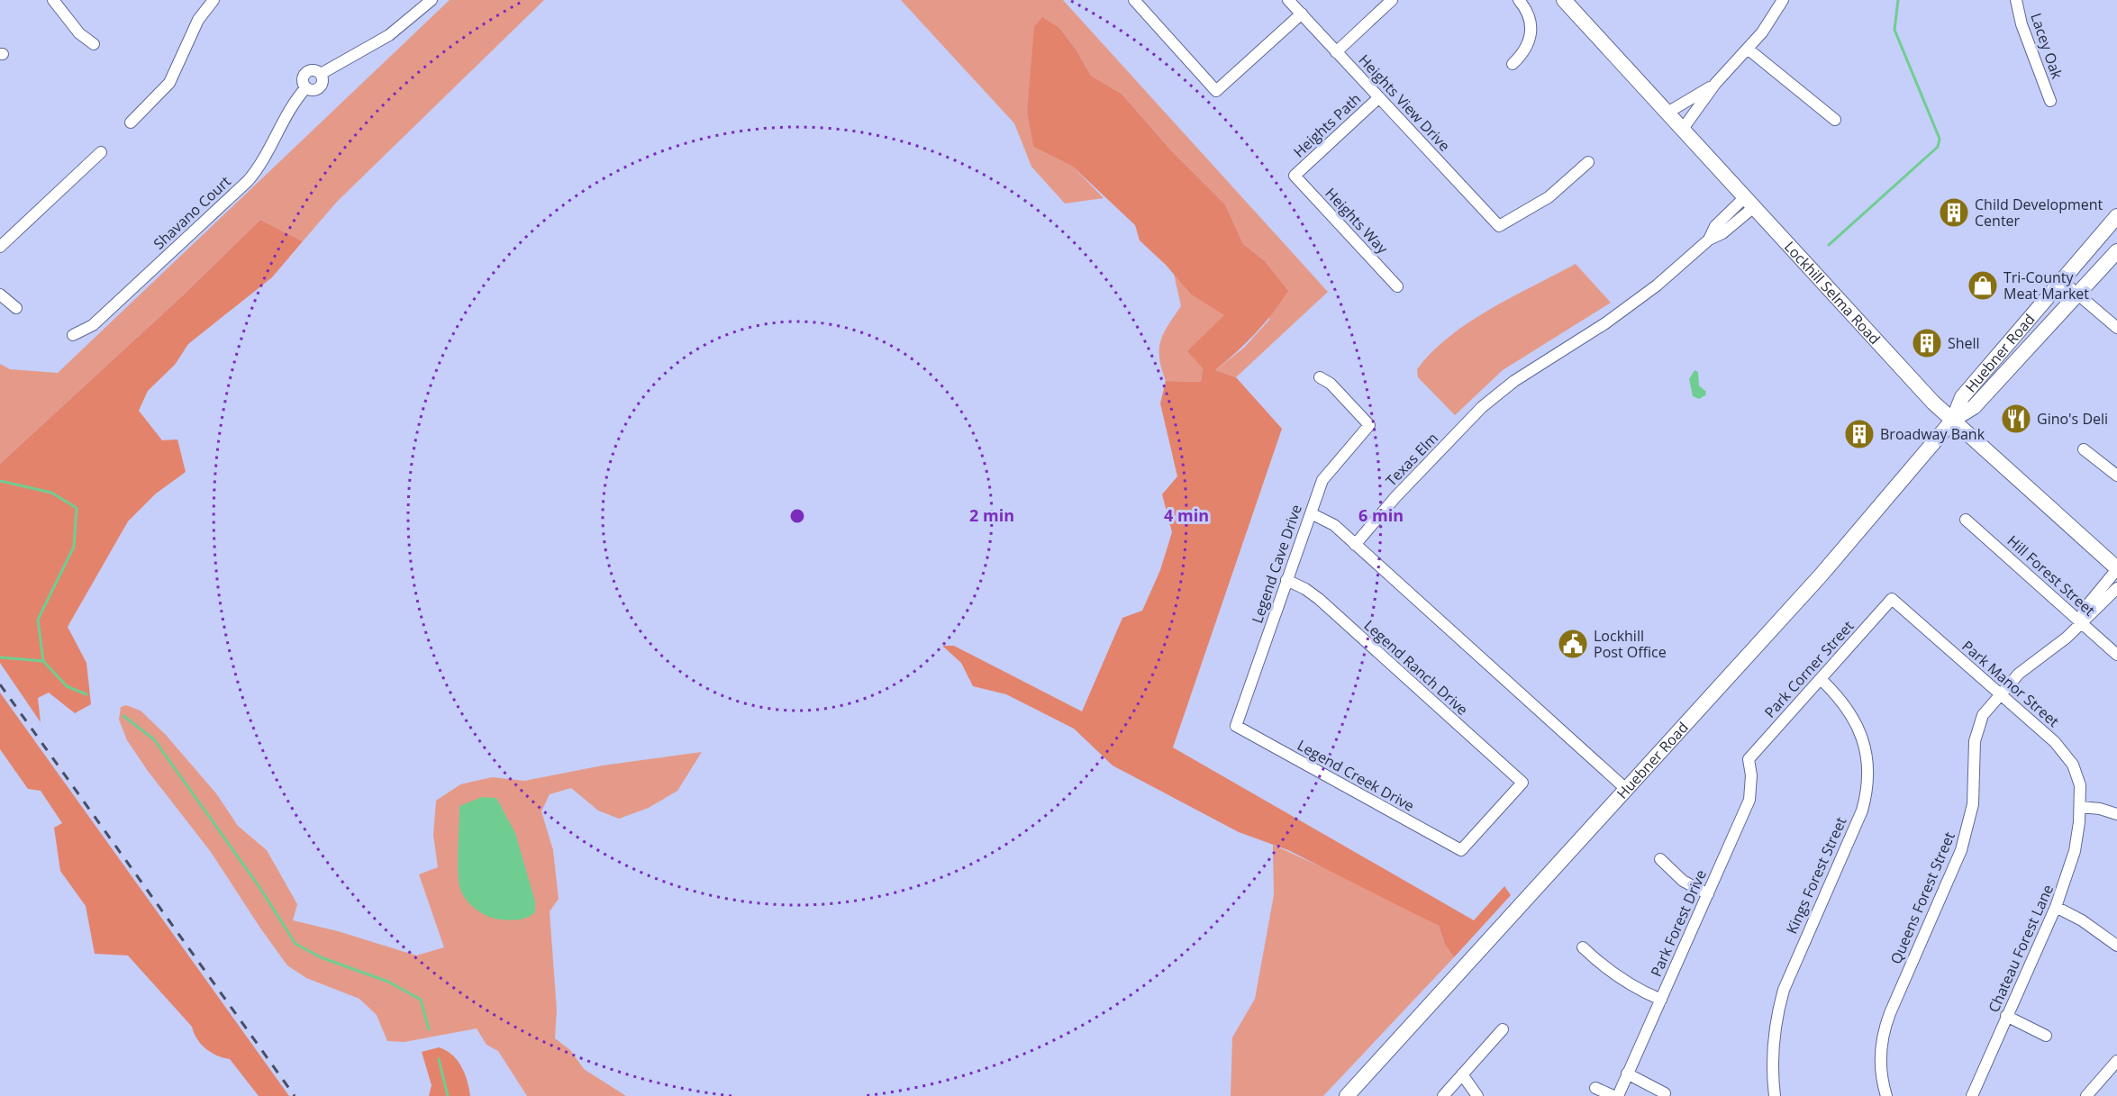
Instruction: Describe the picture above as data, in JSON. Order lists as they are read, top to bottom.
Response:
{
  "streets": {
    "main road": ["Lockhill Selma Road", "Huebner Road"],
    "street": [
      "Lacey Oak",
      "Heights View Drive",
      "Heights Path",
      "Shavano Court",
      "Heights Way",
      "Texas Elm",
      "Legend Cave Drive",
      "Hill Forest Street",
      "Legend Ranch Drive",
      "Park Corner Street",
      "Park Manor Street",
      "Legend Creek Drive",
      "Kings Forest Street",
      "Queens Forest Street",
      "Park Forest Drive",
      "Chateau Forest Lane"
    ]
  },
  "crossings": [
    ["Heights View Drive", "Heights Path"],
    ["Heights Path", "Heights Way"],
    ["Lockhill Selma Road", "Huebner Road"],
    ["Lockhill Selma Road", "Texas Elm"],
    ["Lockhill Selma Road", "Queens Forest Street"],
    ["Legend Cave Drive", "Legend Ranch Drive"],
    ["Legend Cave Drive", "Legend Creek Drive"],
    ["Hill Forest Street", "Queens Forest Street"],
    ["Legend Ranch Drive", "Legend Creek Drive"],
    ["Park Corner Street", "Park Manor Street"],
    ["Park Corner Street", "Kings Forest Street"],
    ["Park Corner Street", "Park Forest Drive"],
    ["Park Manor Street", "Queens Forest Street"],
    ["Park Manor Street", "Chateau Forest Lane"]
  ],
  "places": {
    "building": ["Child Development Center", "Shell", "Broadway Bank"],
    "shop": ["Tri-County Meat Market"],
    "restaurant": ["Gino's Deli"],
    "public building": ["Lockhill Post Office"]
  },
  "rings": ["2 min", "4 min", "6 min"]
}
